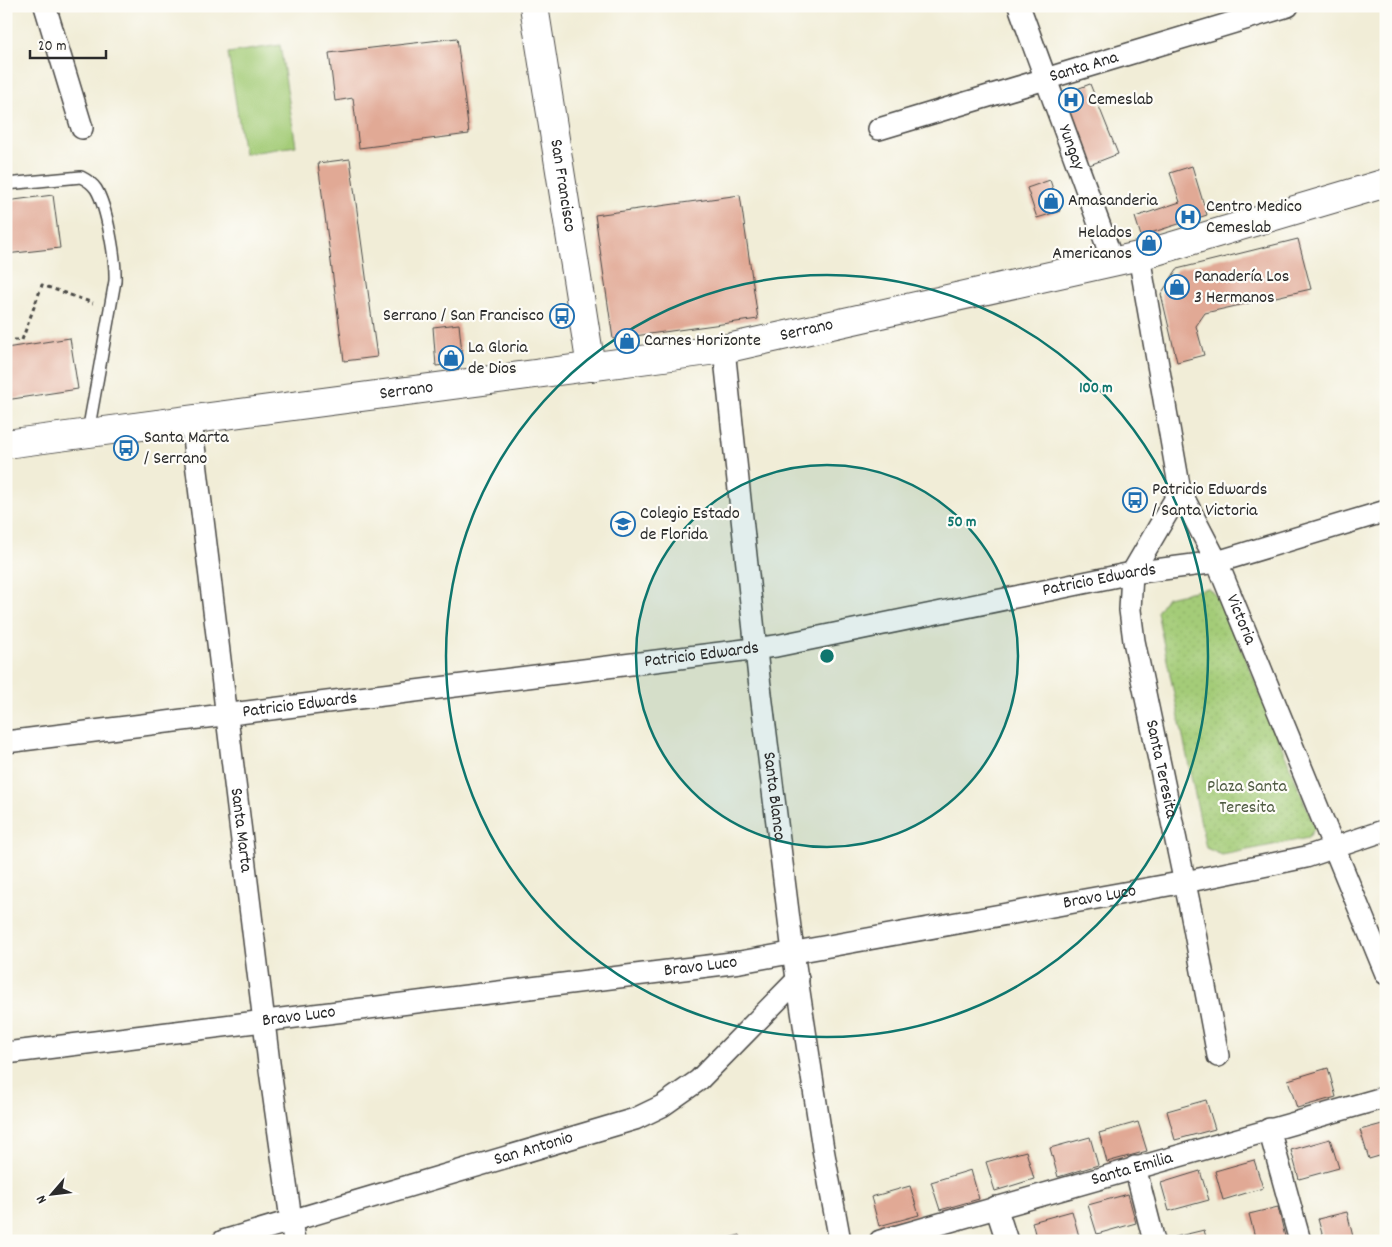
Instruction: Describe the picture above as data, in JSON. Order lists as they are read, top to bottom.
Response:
{
  "streets": {
    "main road": ["San Francisco", "Serrano"],
    "street": [
      "Santa Ana",
      "Yungay",
      "Patricio Edwards",
      "Victoria",
      "Santa Teresita",
      "Santa Blanca",
      "Santa Marta",
      "Bravo Luco",
      "San Antonio",
      "Santa Emilia"
    ]
  },
  "crossings": [
    ["Santa Ana", "Yungay"],
    ["Yungay", "Serrano"],
    ["San Francisco", "Serrano"],
    ["Serrano", "Victoria"],
    ["Serrano", "Santa Blanca"],
    ["Serrano", "Santa Marta"],
    ["Patricio Edwards", "Victoria"],
    ["Patricio Edwards", "Santa Teresita"],
    ["Patricio Edwards", "Santa Blanca"],
    ["Patricio Edwards", "Santa Marta"],
    ["Victoria", "Santa Teresita"],
    ["Victoria", "Bravo Luco"],
    ["Santa Teresita", "Bravo Luco"],
    ["Santa Blanca", "Bravo Luco"],
    ["Santa Blanca", "San Antonio"],
    ["Santa Marta", "Bravo Luco"],
    ["Santa Marta", "San Antonio"]
  ],
  "parks": ["Plaza Santa Teresita"],
  "places": {
    "hospital": ["Cemeslab", "Centro Medico Cemeslab"],
    "shop": [
      "Amasanderia",
      "Helados Americanos",
      "Panadería Los 3 Hermanos",
      "Carnes Horizonte",
      "La Gloria de Dios"
    ],
    "bus stop": ["Serrano / San Francisco", "Santa Marta / Serrano", "Patricio Edwards / Santa Victoria"],
    "school or university": ["Colegio Estado de Florida"]
  },
  "scale_bar": "20 m",
  "north": "bottom left",
  "rings": ["100 m", "50 m"]
}
